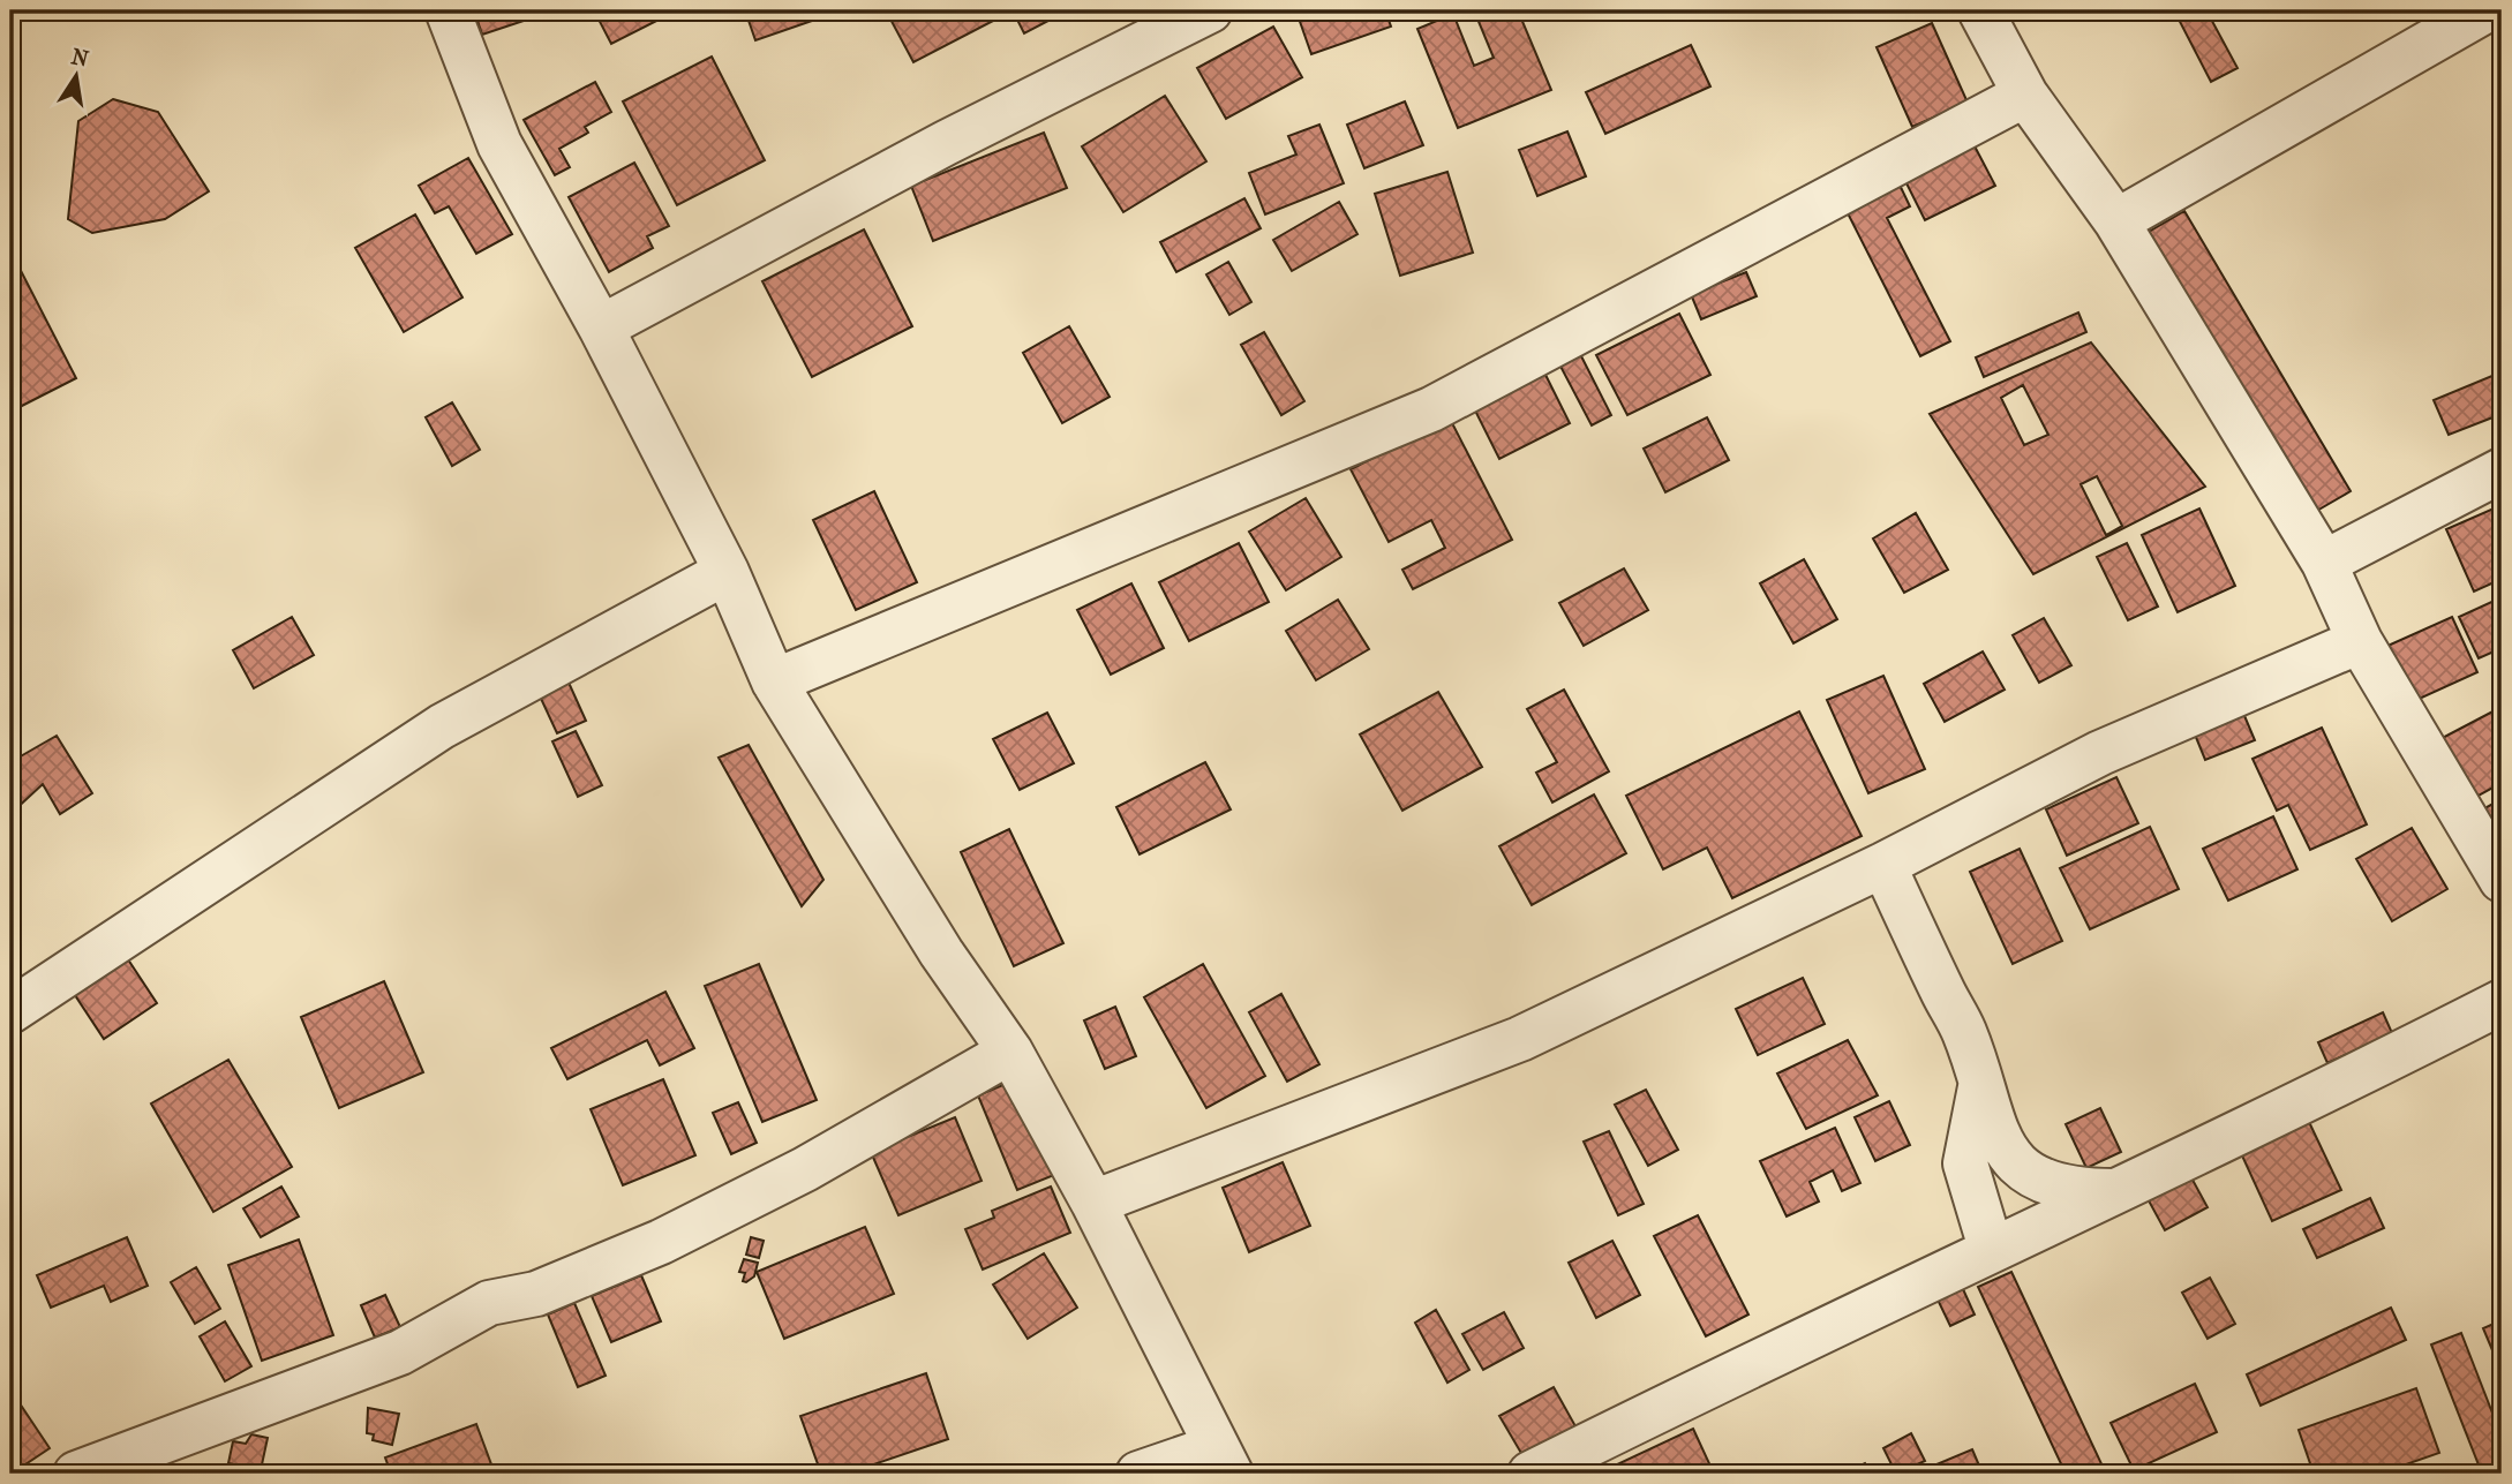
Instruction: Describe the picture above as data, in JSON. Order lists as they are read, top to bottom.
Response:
{
  "north": "top"
}
